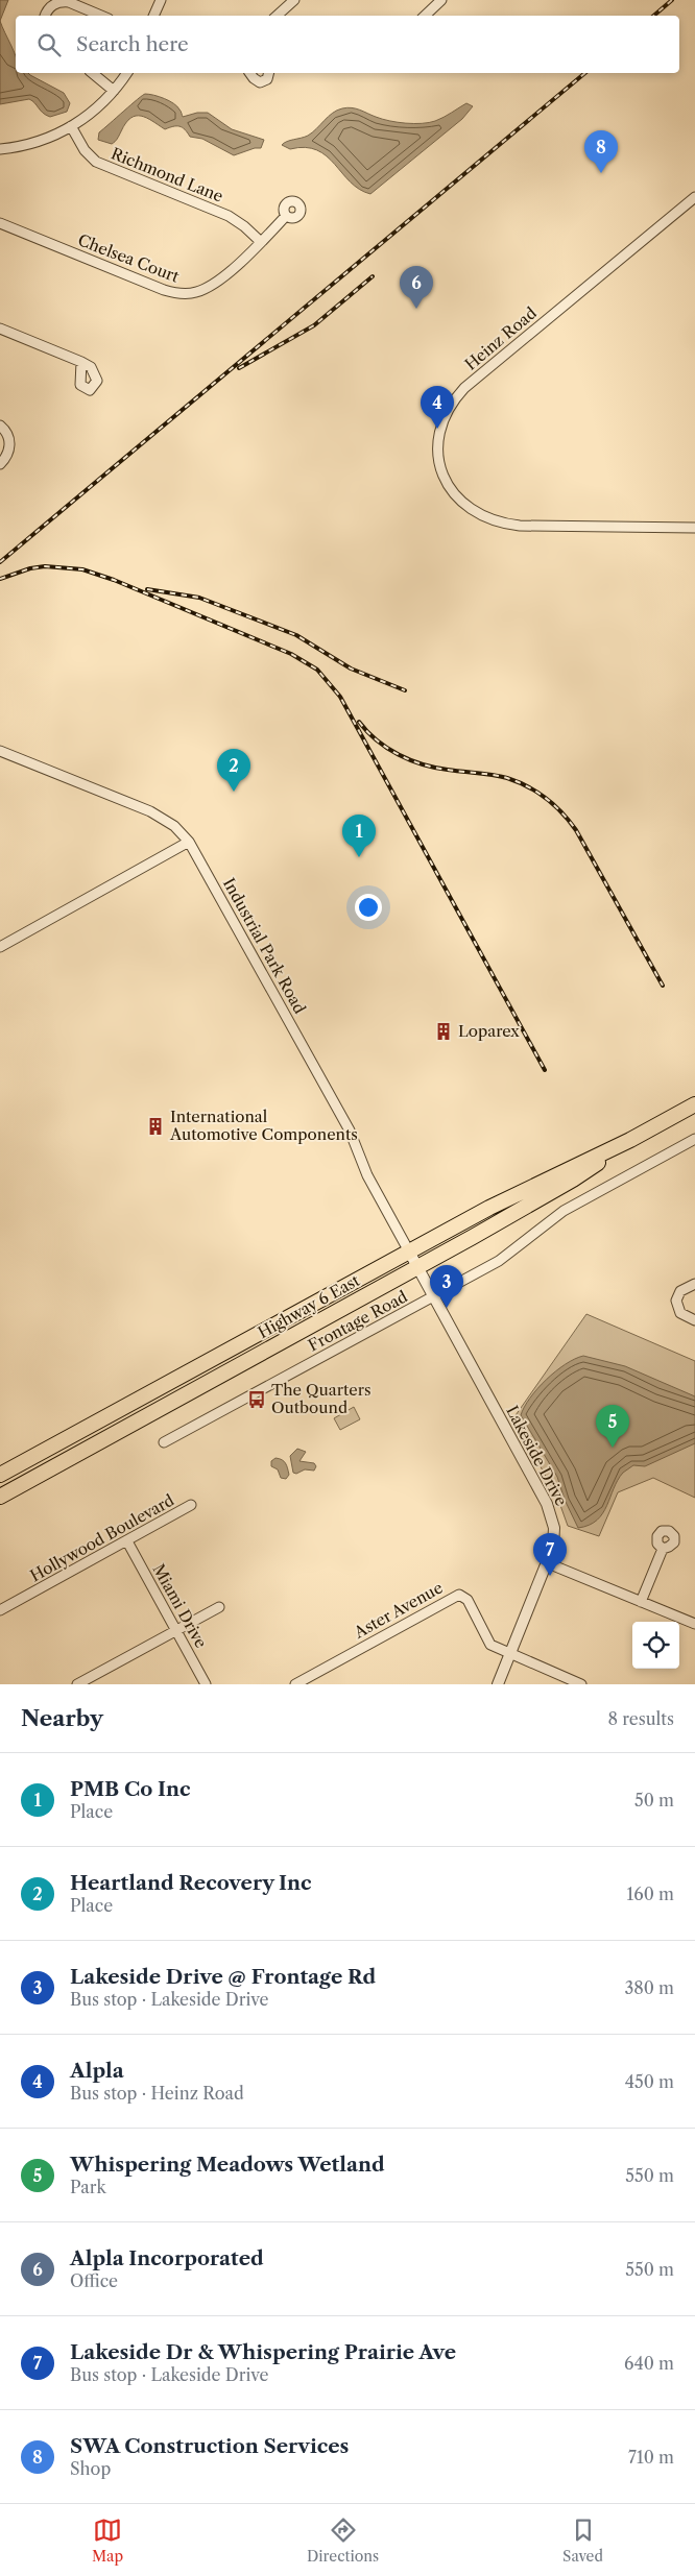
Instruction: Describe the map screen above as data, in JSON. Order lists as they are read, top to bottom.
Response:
{
  "streets": {
    "main road": ["Highway 6 East"],
    "street": [
      "Richmond Lane",
      "Chelsea Court",
      "Heinz Road",
      "Industrial Park Road",
      "Frontage Road",
      "Lakeside Drive",
      "Hollywood Boulevard",
      "Miami Drive",
      "Aster Avenue"
    ]
  },
  "crossings": [
    ["Richmond Lane", "Chelsea Court"],
    ["Industrial Park Road", "Highway 6 East"],
    ["Industrial Park Road", "Lakeside Drive"],
    ["Highway 6 East", "Lakeside Drive"],
    ["Frontage Road", "Lakeside Drive"],
    ["Lakeside Drive", "Aster Avenue"],
    ["Hollywood Boulevard", "Miami Drive"]
  ],
  "places": {
    "building": ["Loparex", "International Automotive Components"],
    "bus stop": ["The Quarters Outbound"]
  },
  "page": {
    "search": "Search here",
    "pins": [
      "8",
      "6",
      "4",
      "2",
      "1",
      "3",
      "5",
      "7"
    ],
    "heading": ["Nearby", "8 results"],
    "list": [
      {
        "mark": "1",
        "name": "PMB Co Inc",
        "note": "Place",
        "value": "50 m"
      },
      {
        "mark": "2",
        "name": "Heartland Recovery Inc",
        "note": "Place",
        "value": "160 m"
      },
      {
        "mark": "3",
        "name": "Lakeside Drive @ Frontage Rd",
        "note": "Bus stop · Lakeside Drive",
        "value": "380 m"
      },
      {
        "mark": "4",
        "name": "Alpla",
        "note": "Bus stop · Heinz Road",
        "value": "450 m"
      },
      {
        "mark": "5",
        "name": "Whispering Meadows Wetland",
        "note": "Park",
        "value": "550 m"
      },
      {
        "mark": "6",
        "name": "Alpla Incorporated",
        "note": "Office",
        "value": "550 m"
      },
      {
        "mark": "7",
        "name": "Lakeside Dr & Whispering Prairie Ave",
        "note": "Bus stop · Lakeside Drive",
        "value": "640 m"
      },
      {
        "mark": "8",
        "name": "SWA Construction Services",
        "note": "Shop",
        "value": "710 m"
      }
    ],
    "nav": ["Map", "Directions", "Saved"]
  }
}
